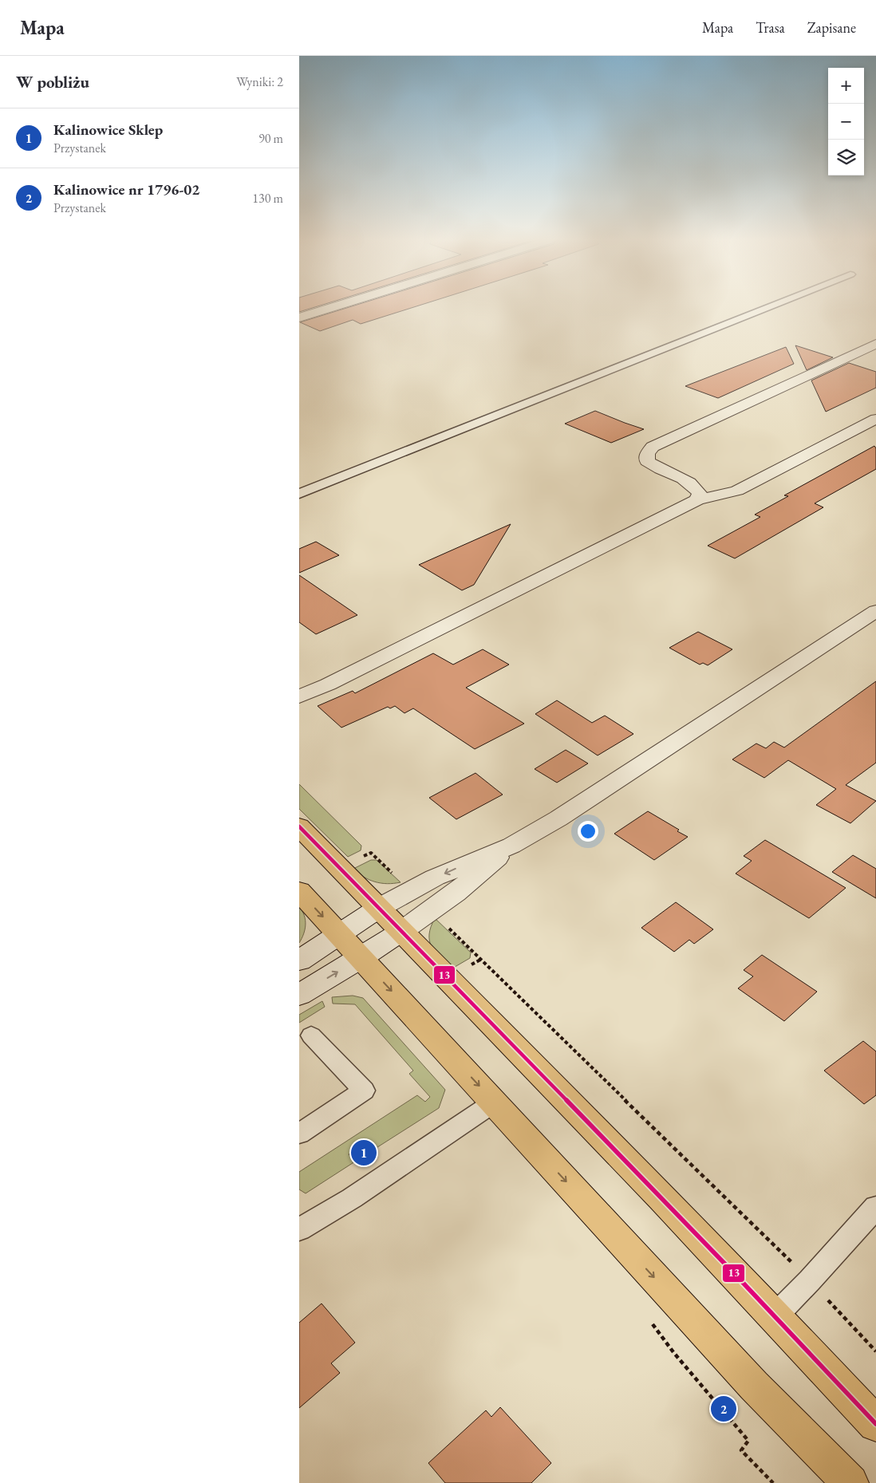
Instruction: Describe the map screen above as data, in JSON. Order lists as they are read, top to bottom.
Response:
{
  "lines": ["transit line 13"],
  "page": {
    "header": "Mapa",
    "nav": ["Mapa", "Trasa", "Zapisane"],
    "heading": ["W pobliżu", "Wyniki: 2"],
    "map_buttons": ["+", "−"],
    "list": [
      {
        "mark": "1",
        "name": "Kalinowice Sklep",
        "note": "Przystanek",
        "value": "90 m"
      },
      {
        "mark": "2",
        "name": "Kalinowice nr 1796-02",
        "note": "Przystanek",
        "value": "130 m"
      }
    ],
    "pins": ["1", "2"]
  }
}
